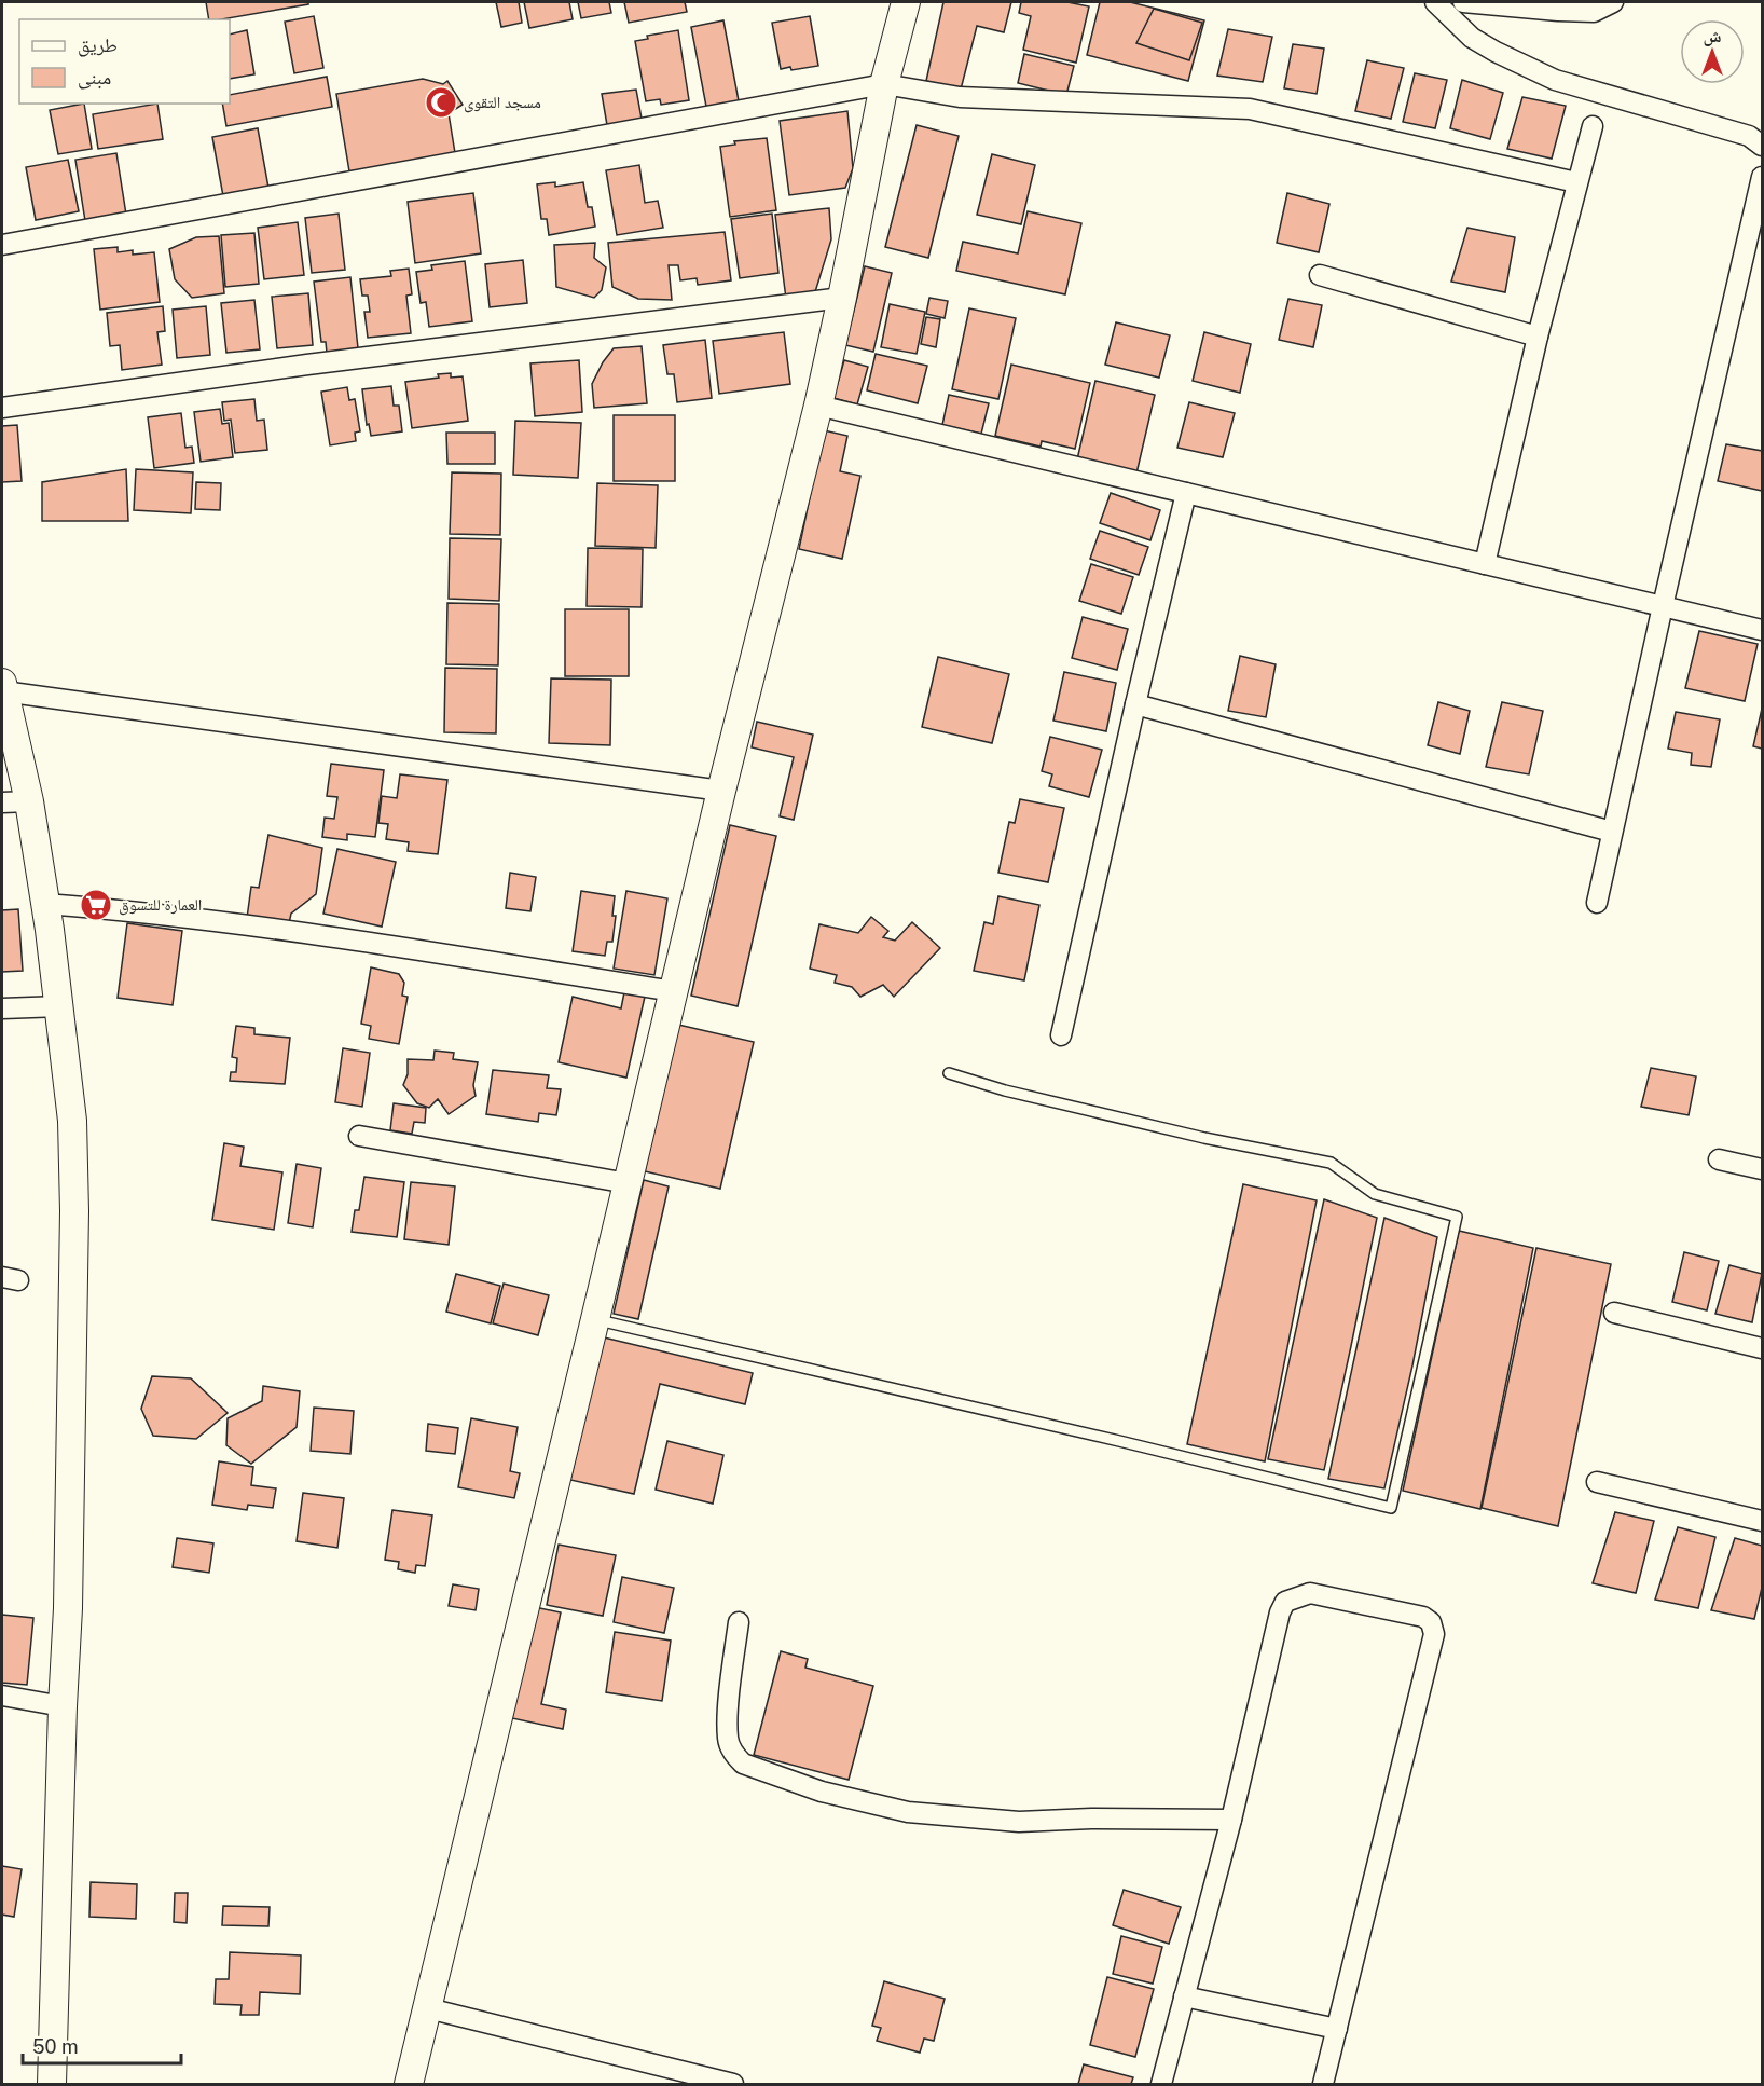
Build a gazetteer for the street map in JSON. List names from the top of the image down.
{
  "places": {
    "mosque": ["مسجد التقوى"],
    "supermarket": ["العمارة للتسوق"]
  },
  "legend": ["طريق", "مبنى"],
  "scale_bar": "50 m",
  "north": "top"
}
